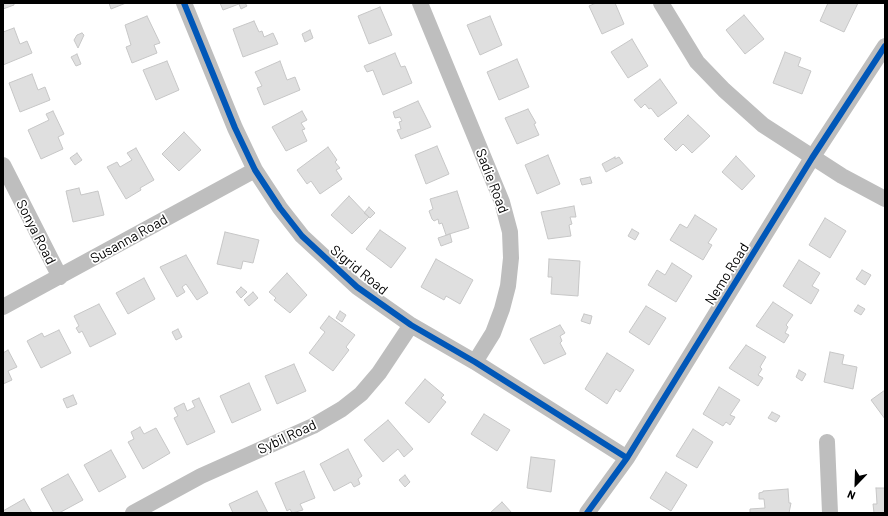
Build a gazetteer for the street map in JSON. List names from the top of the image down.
{
  "streets": {
    "street": [
      "Sadie Road",
      "Sonya Road",
      "Susanna Road",
      "Sigrid Road",
      "Nemo Road",
      "Sybil Road"
    ]
  },
  "crossings": [
    ["Sadie Road", "Sigrid Road"],
    ["Sonya Road", "Susanna Road"],
    ["Susanna Road", "Sigrid Road"],
    ["Sigrid Road", "Nemo Road"],
    ["Sigrid Road", "Sybil Road"]
  ],
  "north": "bottom left"
}
